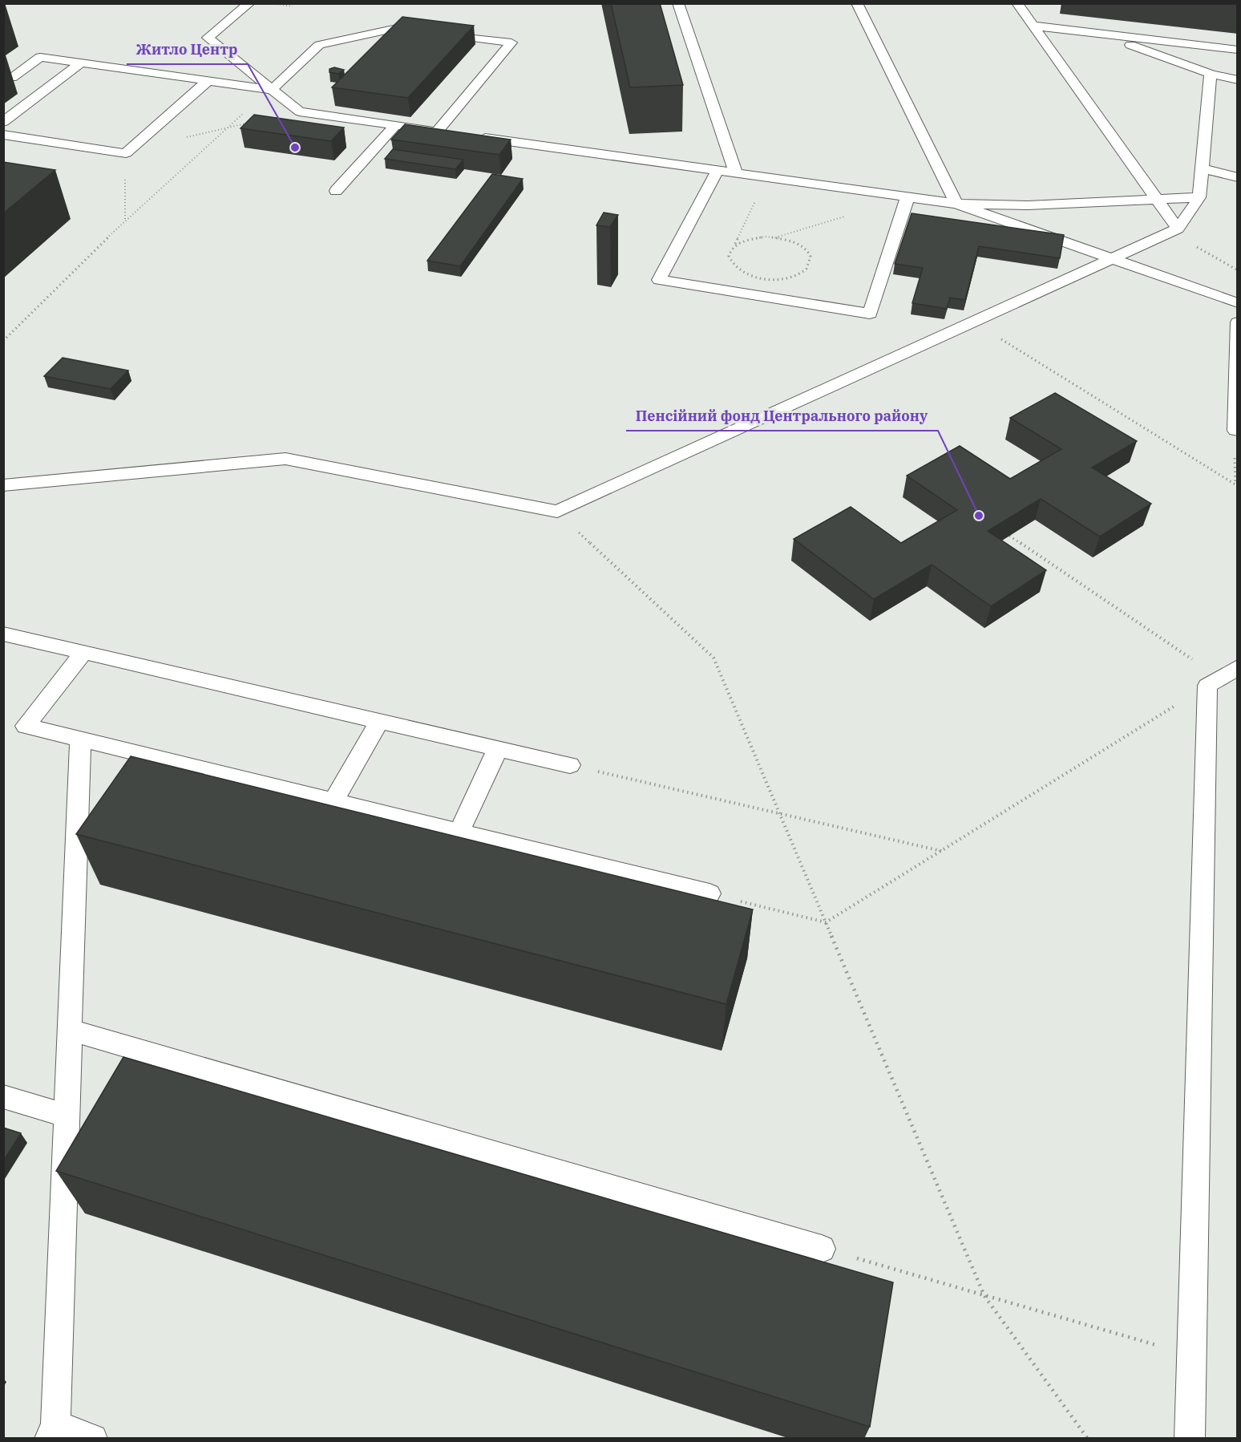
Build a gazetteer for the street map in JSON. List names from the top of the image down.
{
  "places": ["Житло Центр", "Пенсійний фонд Центрального району"]
}
